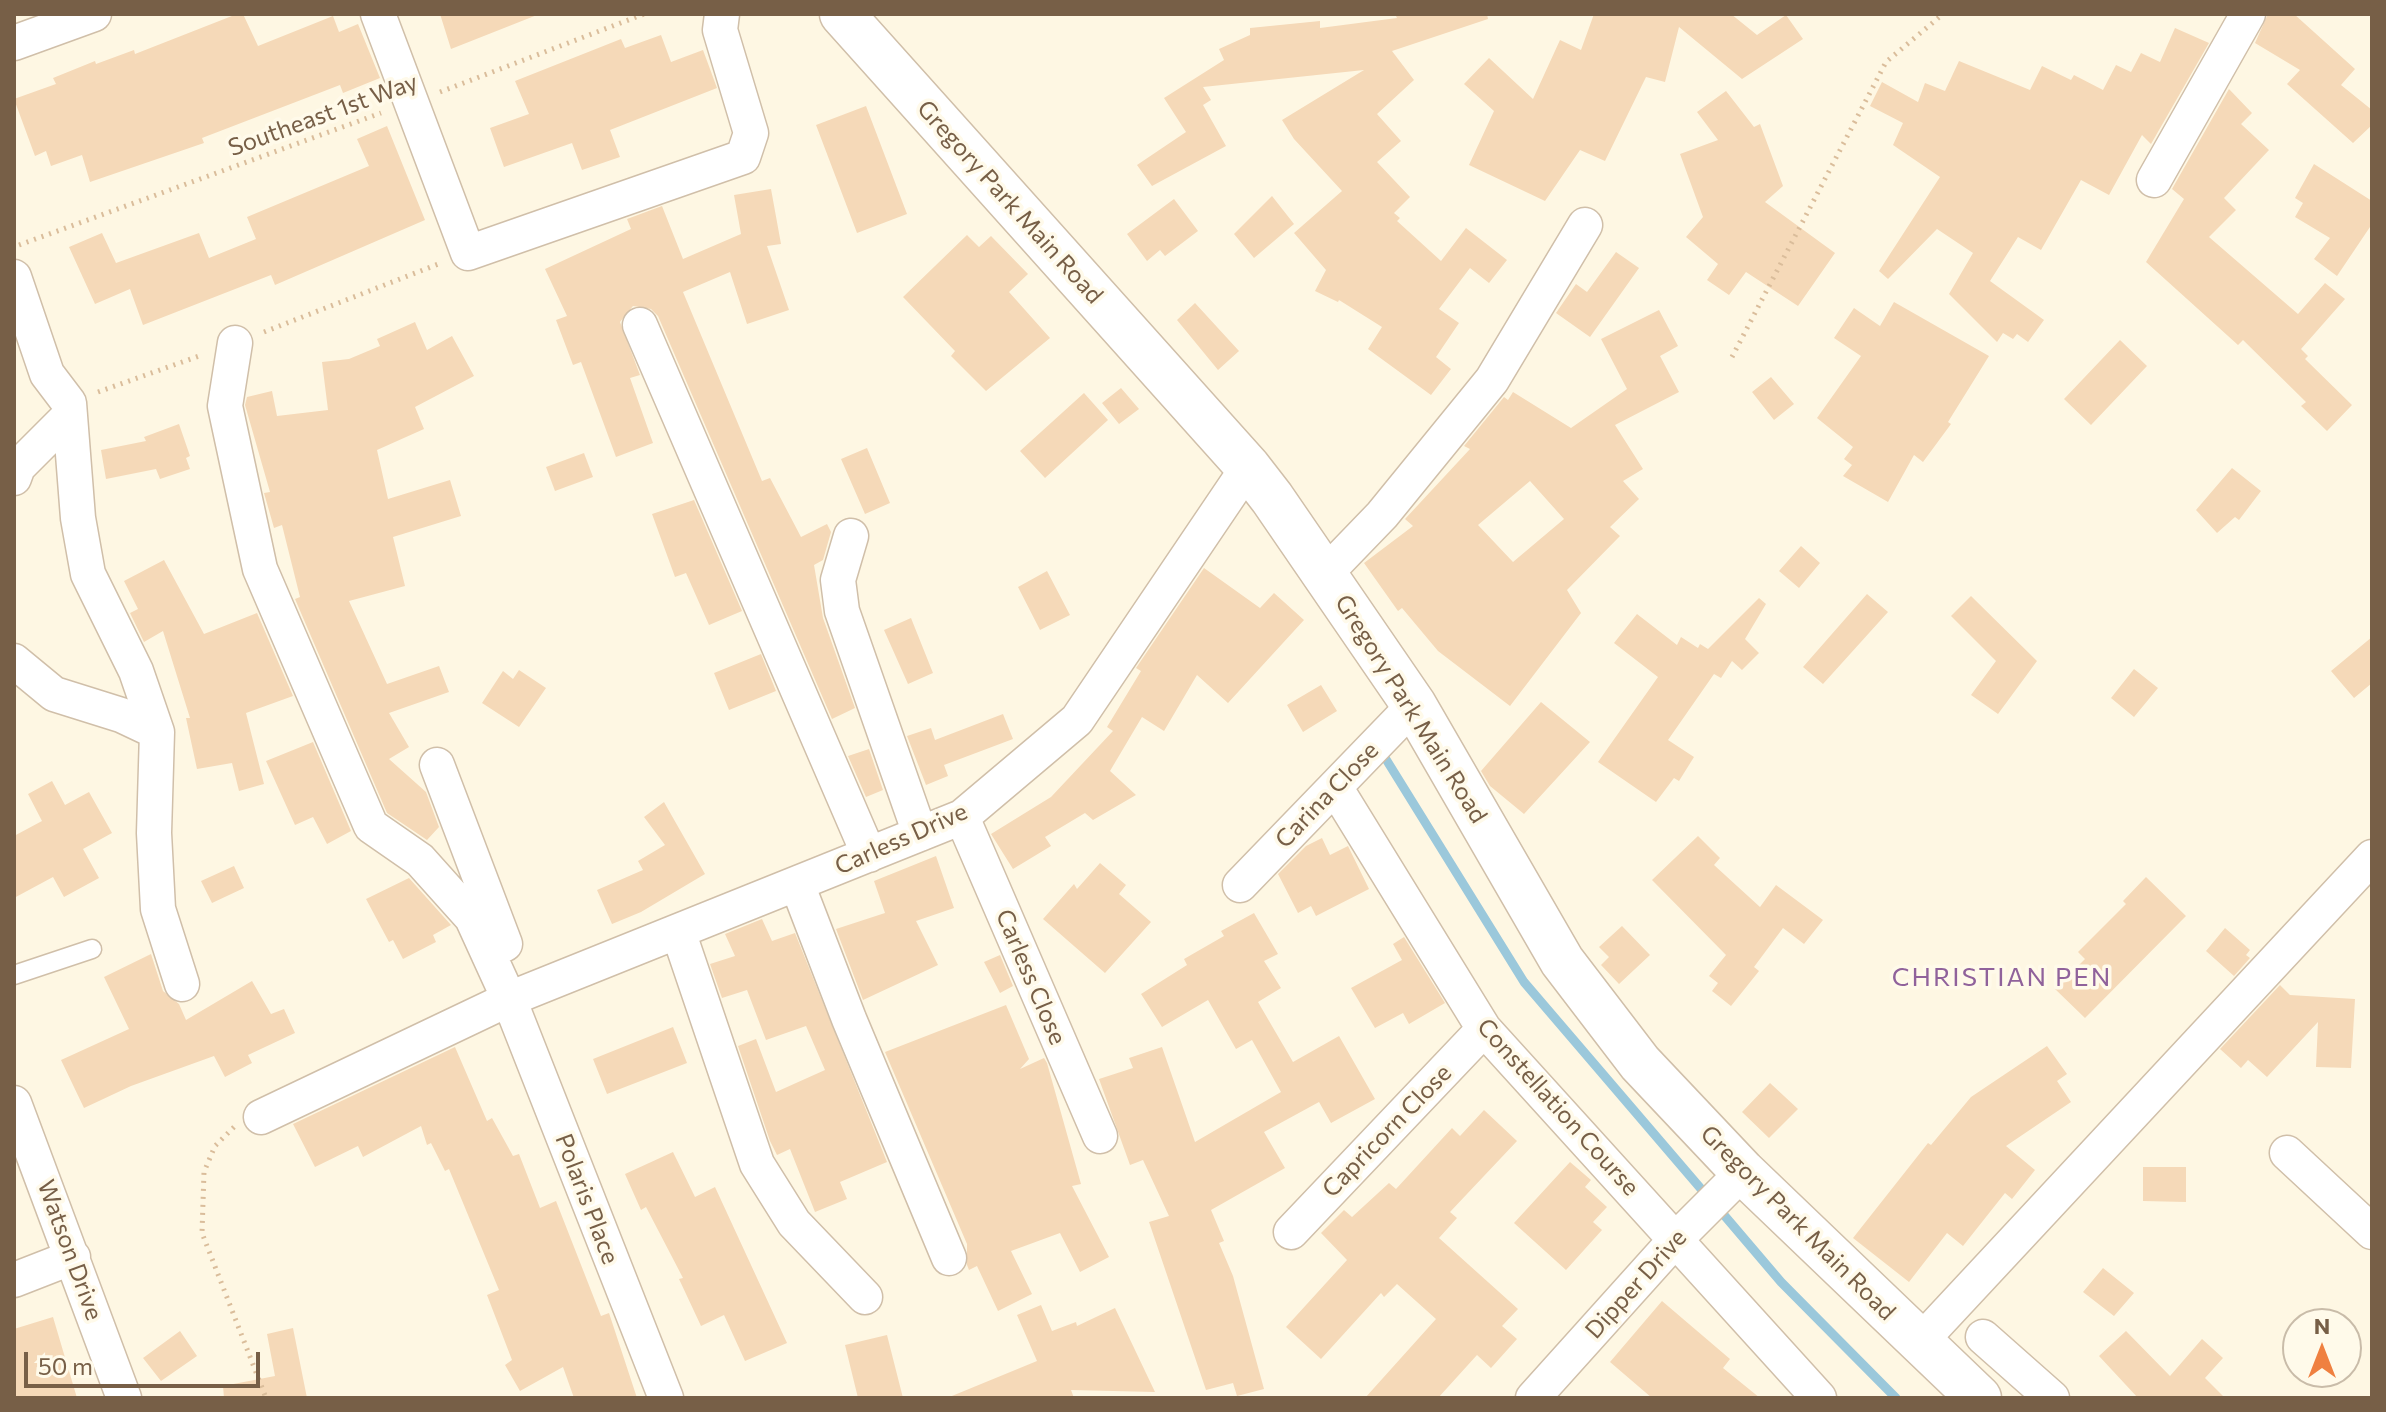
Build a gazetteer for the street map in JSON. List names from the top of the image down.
{
  "streets": {
    "street": [
      "Gregory Park Main Road",
      "Carina Close",
      "Carless Drive",
      "Carless Close",
      "Constellation Course",
      "Capricorn Close",
      "Polaris Place",
      "Watson Drive",
      "Dipper Drive"
    ],
    "path": ["Southeast 1st Way"]
  },
  "crossings": [
    ["Gregory Park Main Road", "Carina Close"],
    ["Gregory Park Main Road", "Carless Drive"],
    ["Gregory Park Main Road", "Dipper Drive"],
    ["Carina Close", "Constellation Course"],
    ["Carless Drive", "Carless Close"],
    ["Carless Drive", "Polaris Place"],
    ["Constellation Course", "Capricorn Close"],
    ["Constellation Course", "Dipper Drive"]
  ],
  "districts": ["CHRISTIAN PEN"],
  "scale_bar": "50 m",
  "north": "top"
}
